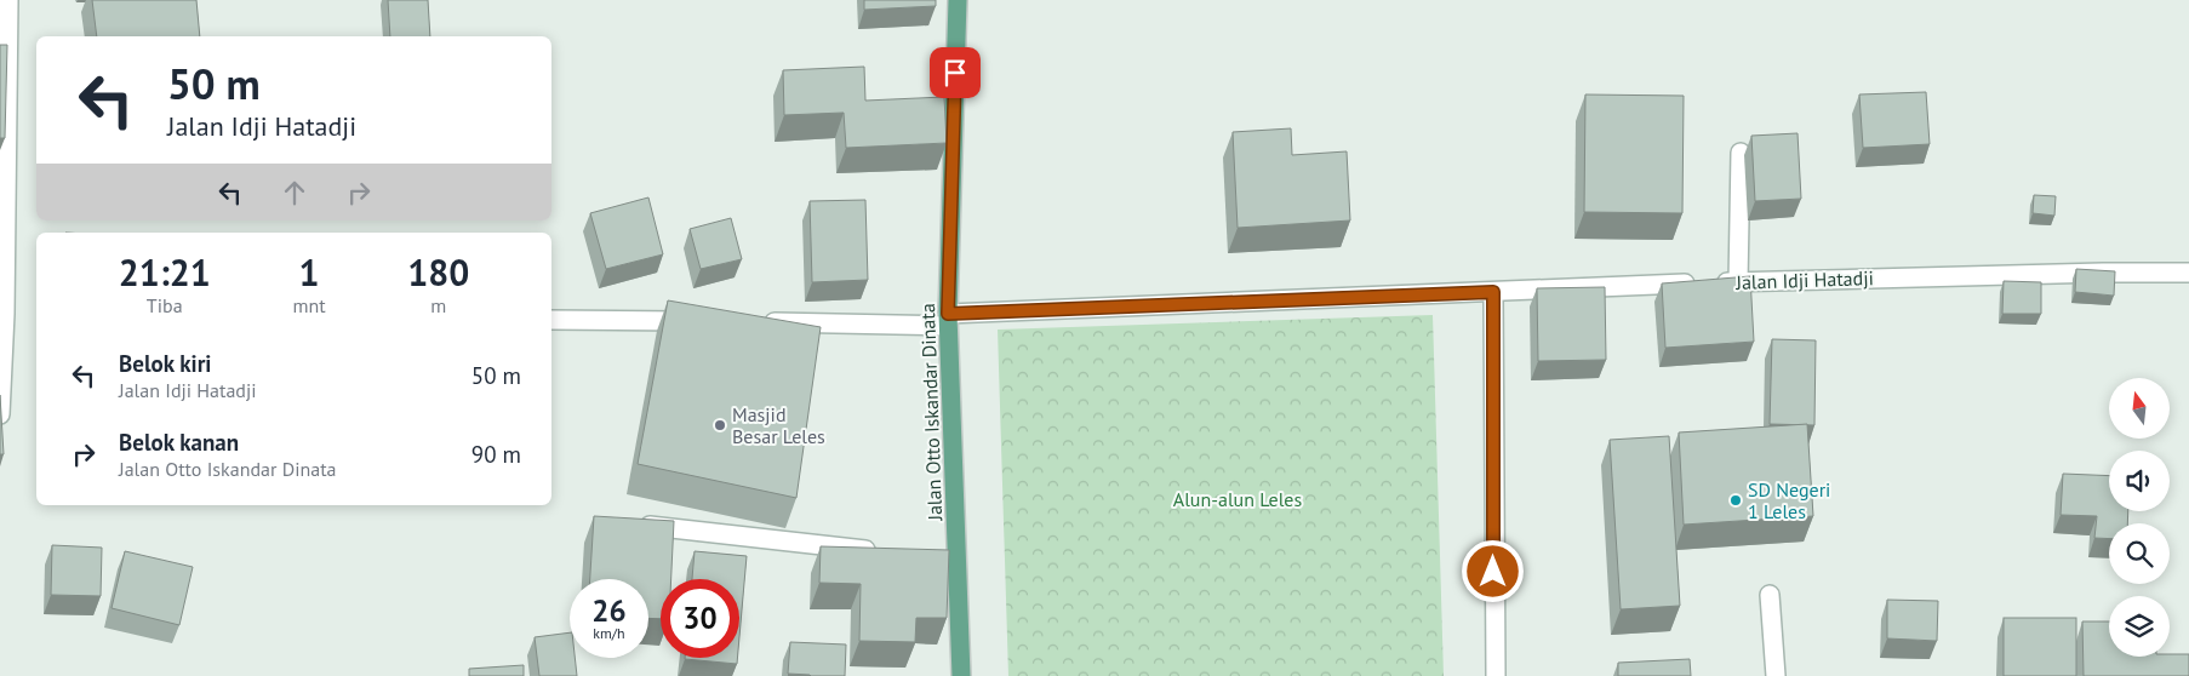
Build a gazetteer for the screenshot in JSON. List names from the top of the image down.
{
  "streets": {
    "main road": ["Jalan Otto Iskandar Dinata"],
    "street": ["Jalan Idji Hatadji"]
  },
  "crossings": [
    ["Jalan Idji Hatadji", "Jalan Otto Iskandar Dinata"]
  ],
  "parks": ["Alun-alun Leles"],
  "places": ["Masjid Besar Leles", "SD Negeri 1 Leles"],
  "north": "top",
  "page": {
    "turn": ["50 m", "Jalan Idji Hatadji"],
    "eta": [
      "21:21",
      "Tiba",
      "1",
      "mnt",
      "180",
      "m"
    ],
    "list": [
      {
        "name": "Belok kiri",
        "note": "Jalan Idji Hatadji",
        "value": "50 m"
      },
      {
        "name": "Belok kanan",
        "note": "Jalan Otto Iskandar Dinata",
        "value": "90 m"
      }
    ],
    "speed": "26 km/h",
    "limit": "30"
  }
}
